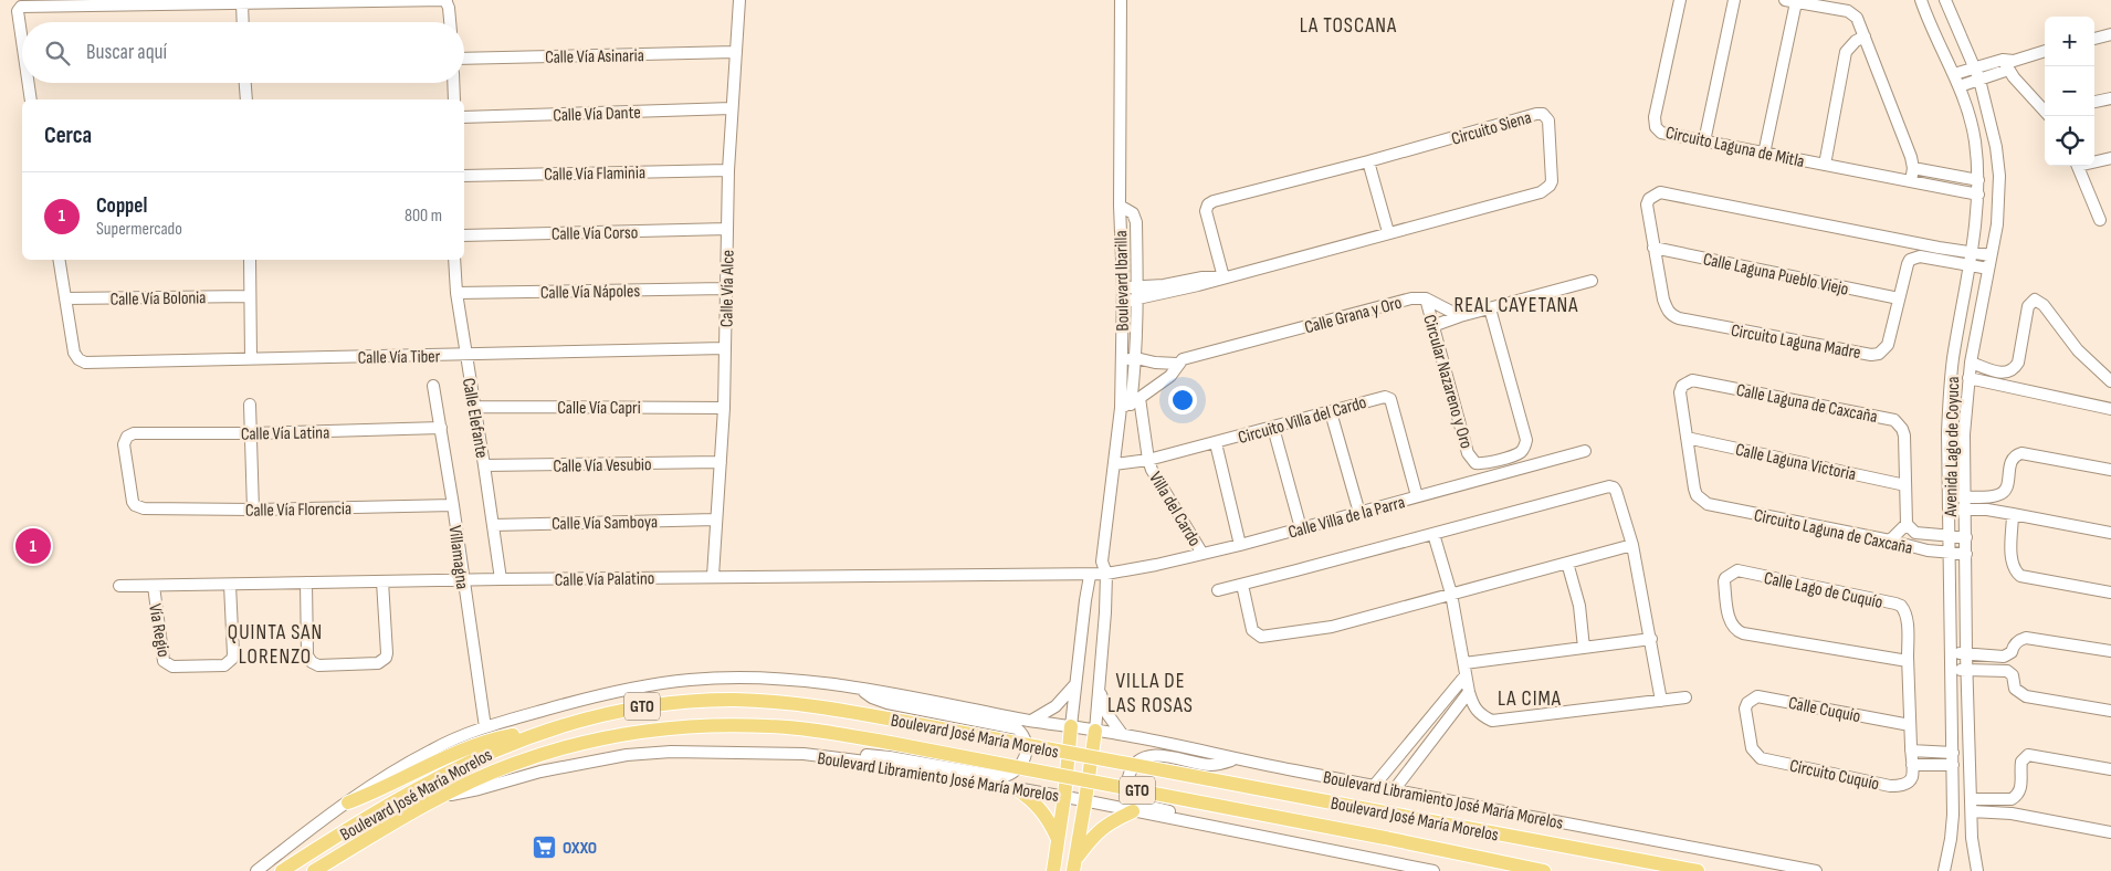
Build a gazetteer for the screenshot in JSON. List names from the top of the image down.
{
  "streets": {
    "main road": ["GTO", "Boulevard José María Morelos"],
    "street": [
      "Calle Vía Asinaria",
      "Calle Vía Dante",
      "Circuito Siena",
      "Circuito Laguna de Mitla",
      "Calle Vía Flaminia",
      "Calle Vía Corso",
      "Calle Laguna Pueblo Viejo",
      "Boulevard Ibarilla",
      "Calle Vía Alce",
      "Calle Vía Nápoles",
      "Calle Vía Bolonia",
      "Calle Grana y Oro",
      "Circuito Laguna Madre",
      "Calle Vía Tiber",
      "Circular Nazareno y Oro",
      "Calle Laguna de Caxcaña",
      "Calle Vía Capri",
      "Calle Elefante",
      "Circuito Villa del Cardo",
      "Calle Vía Latina",
      "Avenida Lago de Coyuca",
      "Calle Laguna Victoria",
      "Calle Vía Vesubio",
      "Calle Vía Florencia",
      "Villa del Cardo",
      "Calle Villa de la Parra",
      "Calle Vía Samboya",
      "Circuito Laguna de Caxcaña",
      "Villamagna",
      "Calle Vía Palatino",
      "Calle Lago de Cuquío",
      "Vía Regio",
      "Calle Cuquío",
      "Circuito Cuquío",
      "Boulevard Libramiento José María Morelos"
    ]
  },
  "crossings": [
    ["Calle Vía Asinaria", "Calle Vía Alce"],
    ["Calle Vía Dante", "Calle Vía Alce"],
    ["Circuito Siena", "Boulevard Ibarilla"],
    ["Circuito Laguna de Mitla", "Avenida Lago de Coyuca"],
    ["Calle Vía Flaminia", "Calle Vía Alce"],
    ["Calle Vía Corso", "Calle Vía Alce"],
    ["Calle Laguna Pueblo Viejo", "Circuito Laguna Madre"],
    ["Boulevard Ibarilla", "Calle Grana y Oro"],
    ["Boulevard Ibarilla", "Circuito Villa del Cardo"],
    ["Boulevard Ibarilla", "Villa del Cardo"],
    ["Boulevard Ibarilla", "Calle Villa de la Parra"],
    ["Calle Vía Alce", "Calle Vía Nápoles"],
    ["Calle Vía Alce", "Calle Vía Tiber"],
    ["Calle Vía Alce", "Calle Vía Capri"],
    ["Calle Vía Alce", "Calle Vía Vesubio"],
    ["Calle Vía Alce", "Calle Vía Samboya"],
    ["Calle Vía Alce", "Calle Vía Palatino"],
    ["Calle Vía Nápoles", "Calle Elefante"],
    ["Calle Vía Bolonia", "Calle Vía Tiber"],
    ["Calle Grana y Oro", "Circular Nazareno y Oro"],
    ["Calle Grana y Oro", "Villa del Cardo"],
    ["Circuito Laguna Madre", "Avenida Lago de Coyuca"],
    ["Calle Vía Tiber", "Calle Elefante"],
    ["Calle Laguna de Caxcaña", "Calle Laguna Victoria"],
    ["Calle Laguna de Caxcaña", "Circuito Laguna de Caxcaña"],
    ["Calle Vía Capri", "Calle Elefante"],
    ["Calle Elefante", "Calle Vía Vesubio"],
    ["Calle Elefante", "Calle Vía Samboya"],
    ["Calle Elefante", "Calle Vía Palatino"],
    ["Circuito Villa del Cardo", "Villa del Cardo"],
    ["Circuito Villa del Cardo", "Calle Villa de la Parra"],
    ["Calle Vía Latina", "Calle Vía Florencia"],
    ["Calle Vía Latina", "Villamagna"],
    ["Avenida Lago de Coyuca", "Circuito Laguna de Caxcaña"],
    ["Avenida Lago de Coyuca", "Circuito Cuquío"],
    ["Calle Laguna Victoria", "Circuito Laguna de Caxcaña"],
    ["Calle Vía Florencia", "Villamagna"],
    ["Villa del Cardo", "Calle Villa de la Parra"],
    ["Calle Villa de la Parra", "Calle Vía Palatino"],
    ["Villamagna", "Calle Vía Palatino"],
    ["Villamagna", "Boulevard José María Morelos"],
    ["Calle Vía Palatino", "Vía Regio"],
    ["Calle Lago de Cuquío", "Calle Cuquío"],
    ["Calle Lago de Cuquío", "Circuito Cuquío"],
    ["Calle Cuquío", "Circuito Cuquío"],
    ["Boulevard José María Morelos", "Boulevard Libramiento José María Morelos"]
  ],
  "districts": [
    "LA TOSCANA",
    "REAL CAYETANA",
    "QUINTA SAN LORENZO",
    "VILLA DE LAS ROSAS",
    "LA CIMA"
  ],
  "places": {
    "supermarket": ["OXXO"]
  },
  "page": {
    "map_buttons": ["+", "−"],
    "search": "Buscar aquí",
    "heading": "Cerca",
    "list": [
      {
        "mark": "1",
        "name": "Coppel",
        "note": "Supermercado",
        "value": "800 m"
      }
    ],
    "pins": "1"
  }
}
